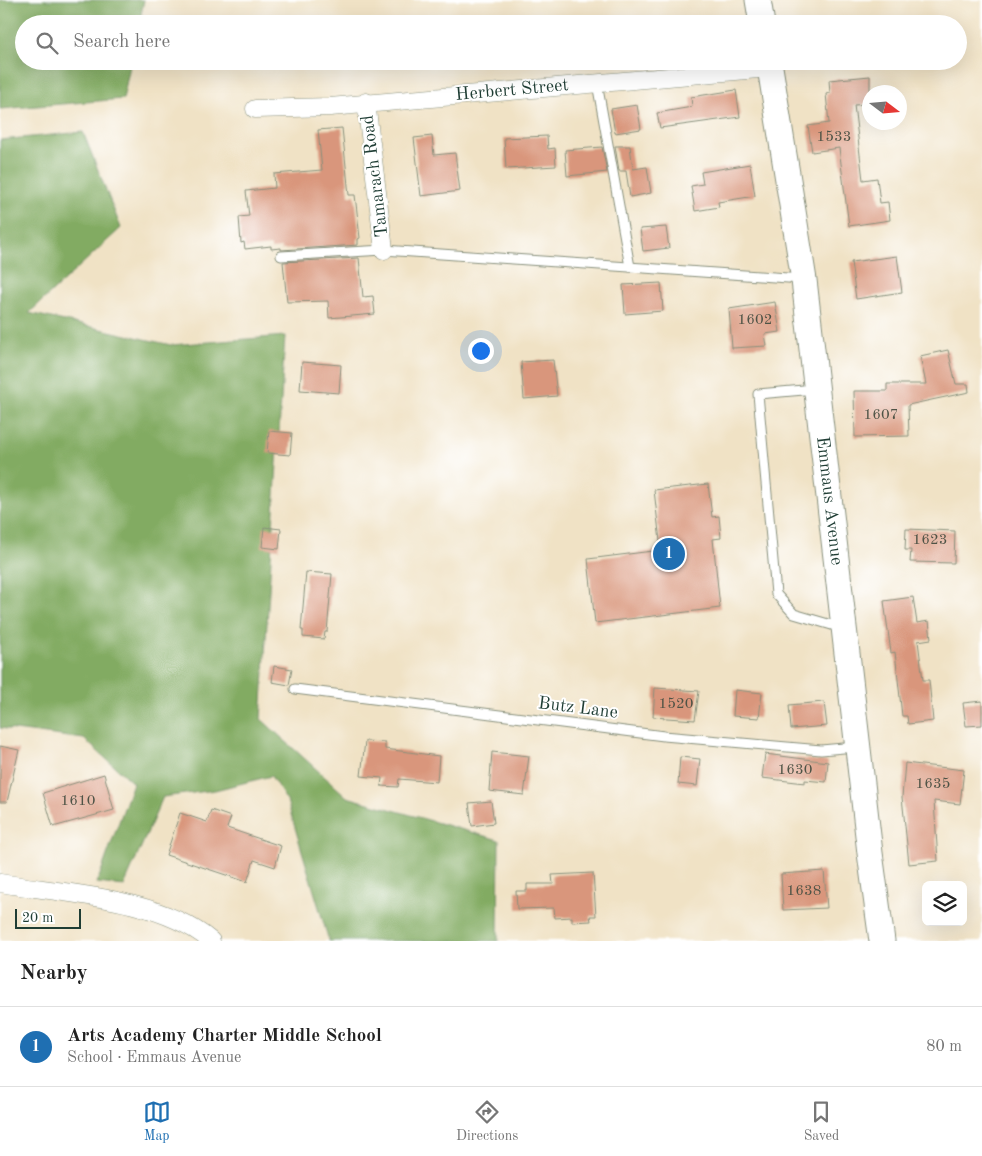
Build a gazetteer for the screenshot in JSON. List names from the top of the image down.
{
  "streets": {
    "main road": ["Emmaus Avenue"],
    "street": ["Herbert Street", "Tamarach Road"],
    "lane": ["Butz Lane"]
  },
  "crossings": [
    ["Herbert Street", "Tamarach Road"],
    ["Emmaus Avenue", "Butz Lane"]
  ],
  "house_numbers": [
    "1533",
    "1602",
    "1607",
    "1623",
    "1520",
    "1630",
    "1635",
    "1610",
    "1638"
  ],
  "scale_bar": "20 m",
  "north": "right",
  "page": {
    "search": "Search here",
    "pins": "1",
    "scale": "20 m",
    "heading": "Nearby",
    "list": [
      {
        "mark": "1",
        "name": "Arts Academy Charter Middle School",
        "note": "School · Emmaus Avenue",
        "value": "80 m"
      }
    ],
    "nav": ["Map", "Directions", "Saved"]
  }
}
